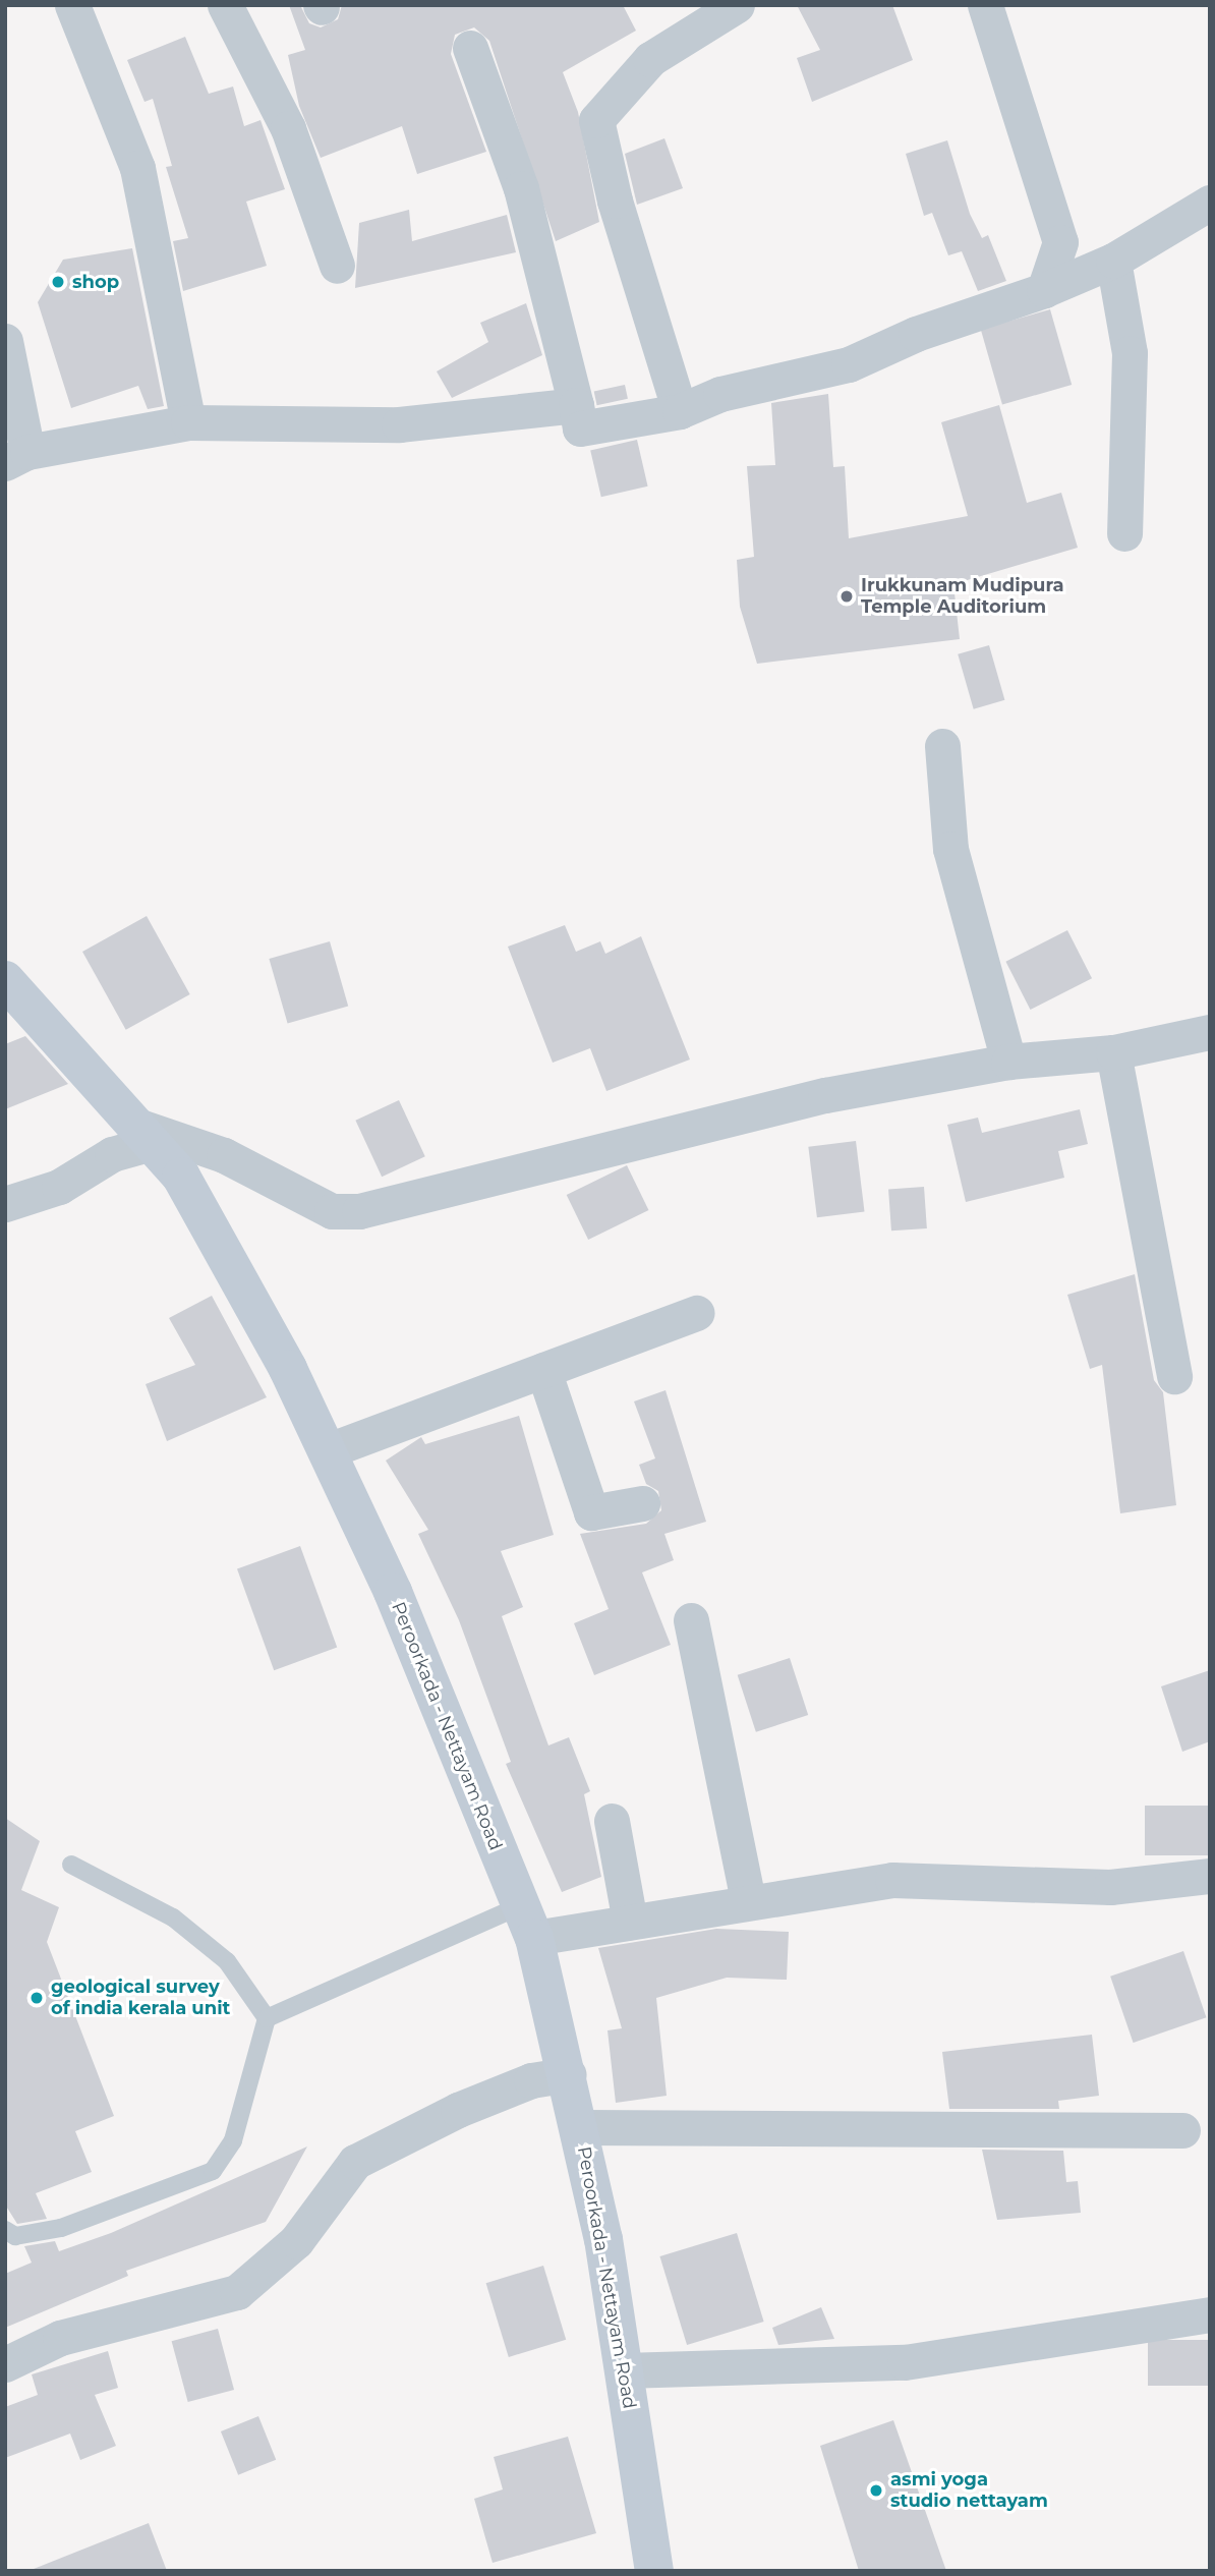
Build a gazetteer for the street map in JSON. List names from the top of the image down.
{
  "streets": {
    "street": ["Peroorkada - Nettayam Road"]
  },
  "places": [
    "shop",
    "Irukkunam Mudipura Temple Auditorium",
    "geological survey of india kerala unit",
    "asmi yoga studio nettayam"
  ]
}
